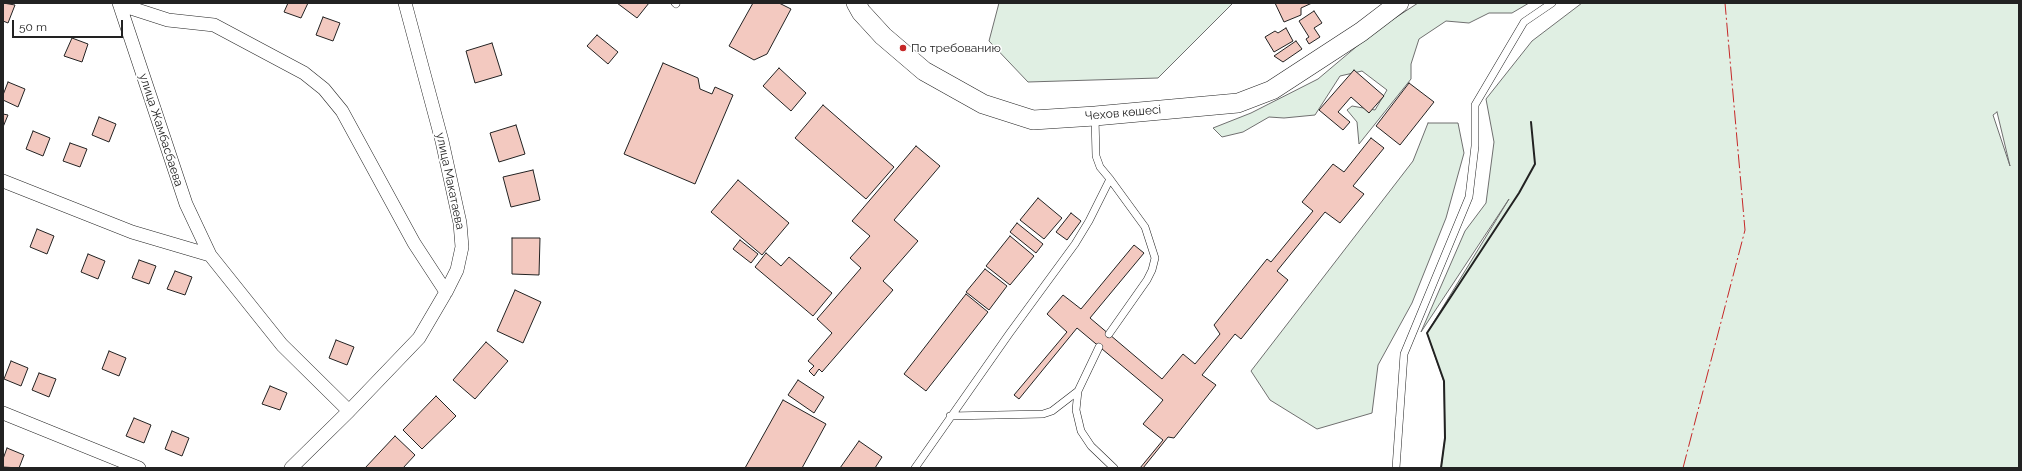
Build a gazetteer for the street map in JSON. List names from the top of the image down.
{
  "streets": {
    "main road": ["Чехов көшесі"],
    "street": ["улица Жамбасбаева", "улица Макатаева"]
  },
  "crossings": [
    ["улица Жамбасбаева", "улица Макатаева"]
  ],
  "places": ["По требованию"],
  "scale_bar": "50 m"
}
